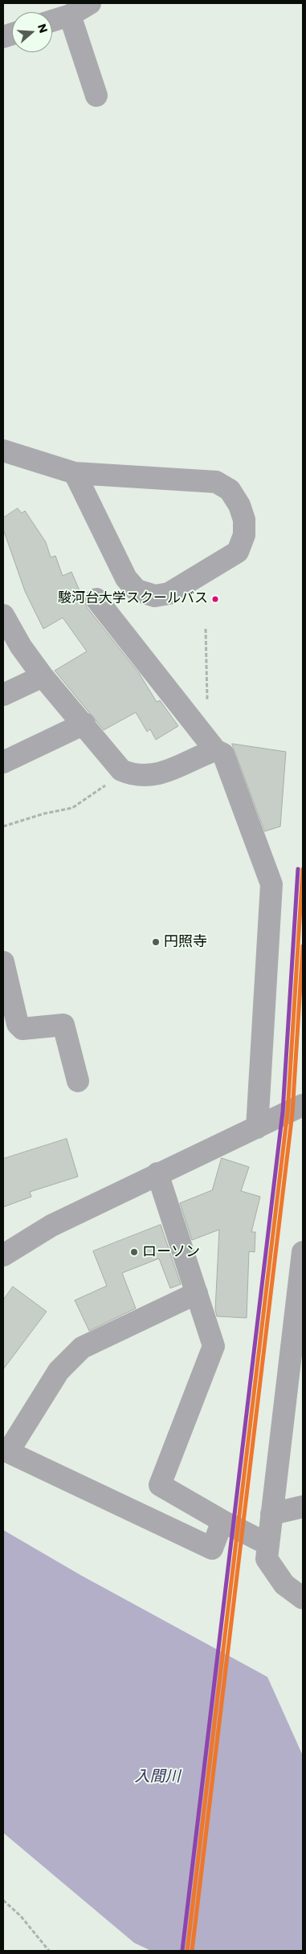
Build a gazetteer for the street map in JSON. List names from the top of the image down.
{
  "water": ["入間川"],
  "places": ["駿河台大学スクールバス", "円照寺", "ローソン"],
  "north": "right"
}
